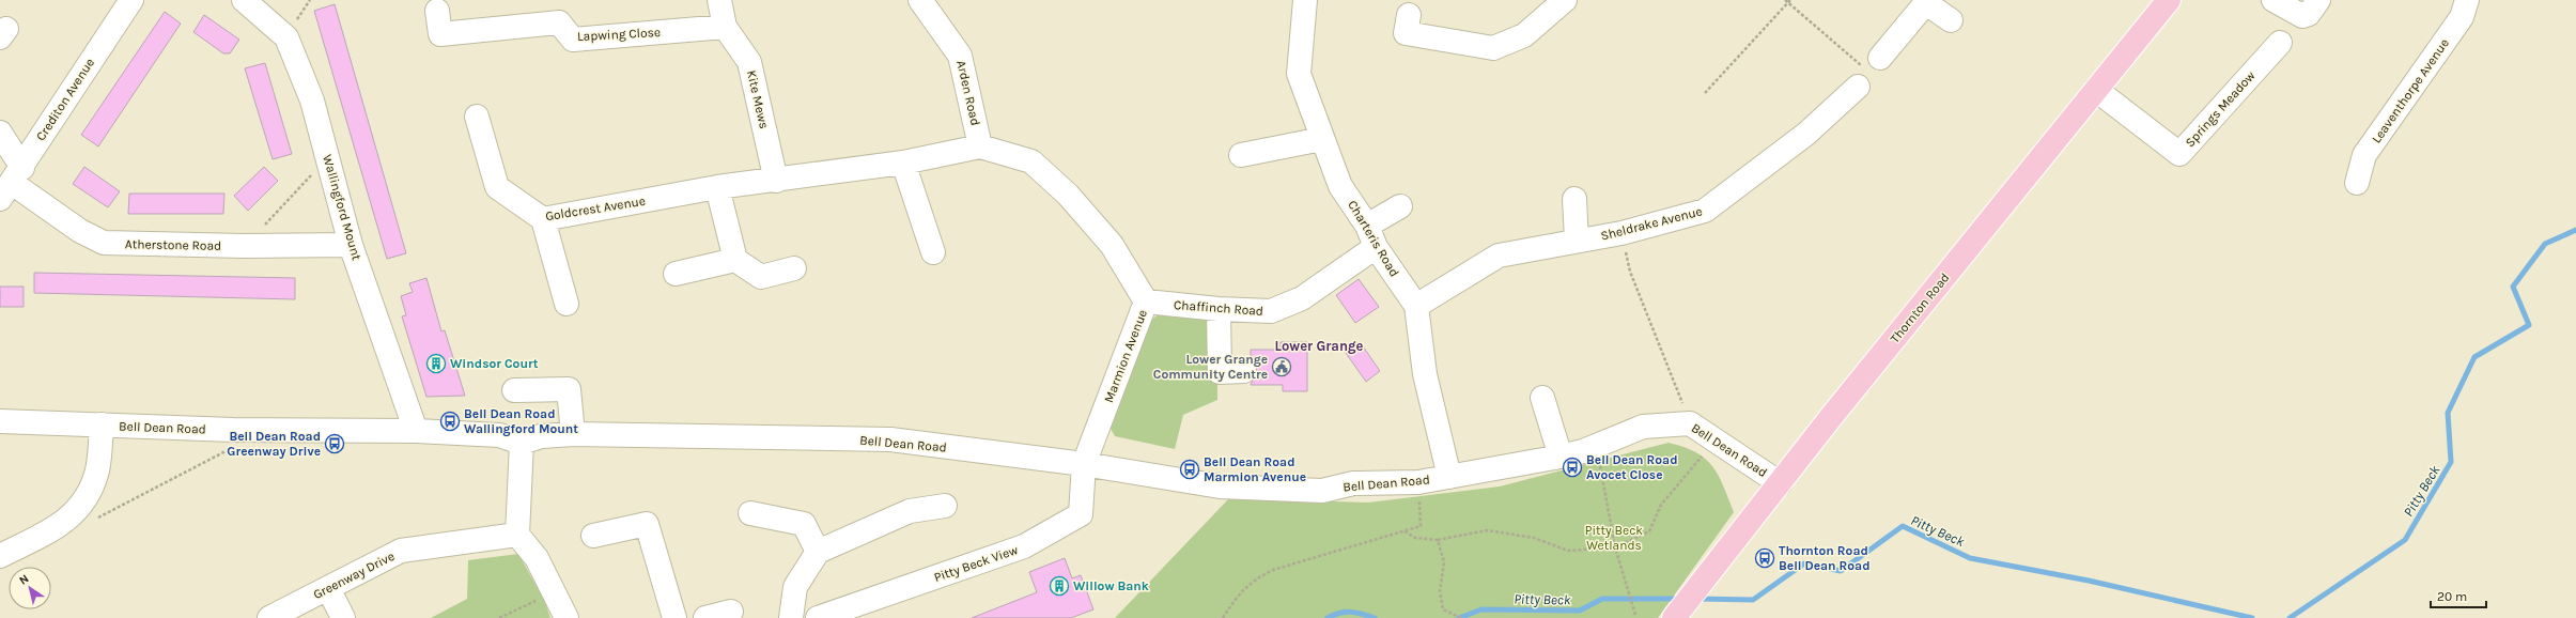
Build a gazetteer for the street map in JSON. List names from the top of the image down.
{
  "streets": {
    "main road": ["Thornton Road"],
    "street": [
      "Lapwing Close",
      "Leaventhorpe Avenue",
      "Arden Road",
      "Crediton Avenue",
      "Kite Mews",
      "Springs Meadow",
      "Wallingford Mount",
      "Goldcrest Avenue",
      "Sheldrake Avenue",
      "Charteris Road",
      "Atherstone Road",
      "Chaffinch Road",
      "Marmion Avenue",
      "Bell Dean Road",
      "Pitty Beck View",
      "Greenway Drive"
    ]
  },
  "crossings": [
    ["Lapwing Close", "Kite Mews"],
    ["Arden Road", "Marmion Avenue"],
    ["Crediton Avenue", "Atherstone Road"],
    ["Kite Mews", "Goldcrest Avenue"],
    ["Kite Mews", "Marmion Avenue"],
    ["Springs Meadow", "Thornton Road"],
    ["Wallingford Mount", "Atherstone Road"],
    ["Wallingford Mount", "Bell Dean Road"],
    ["Goldcrest Avenue", "Marmion Avenue"],
    ["Sheldrake Avenue", "Charteris Road"],
    ["Charteris Road", "Chaffinch Road"],
    ["Charteris Road", "Bell Dean Road"],
    ["Chaffinch Road", "Marmion Avenue"],
    ["Thornton Road", "Bell Dean Road"],
    ["Marmion Avenue", "Bell Dean Road"],
    ["Marmion Avenue", "Pitty Beck View"],
    ["Bell Dean Road", "Pitty Beck View"]
  ],
  "districts": ["Lower Grange"],
  "water": ["Pitty Beck"],
  "parks": ["Pitty Beck Wetlands"],
  "places": {
    "building": ["Windsor Court", "Willow Bank"],
    "public building": ["Lower Grange Community Centre"],
    "bus stop": [
      "Bell Dean Road Wallingford Mount",
      "Bell Dean Road Greenway Drive",
      "Bell Dean Road Avocet Close",
      "Bell Dean Road Marmion Avenue",
      "Thornton Road Bell Dean Road"
    ]
  },
  "scale_bar": "20 m",
  "north": "top left"
}
